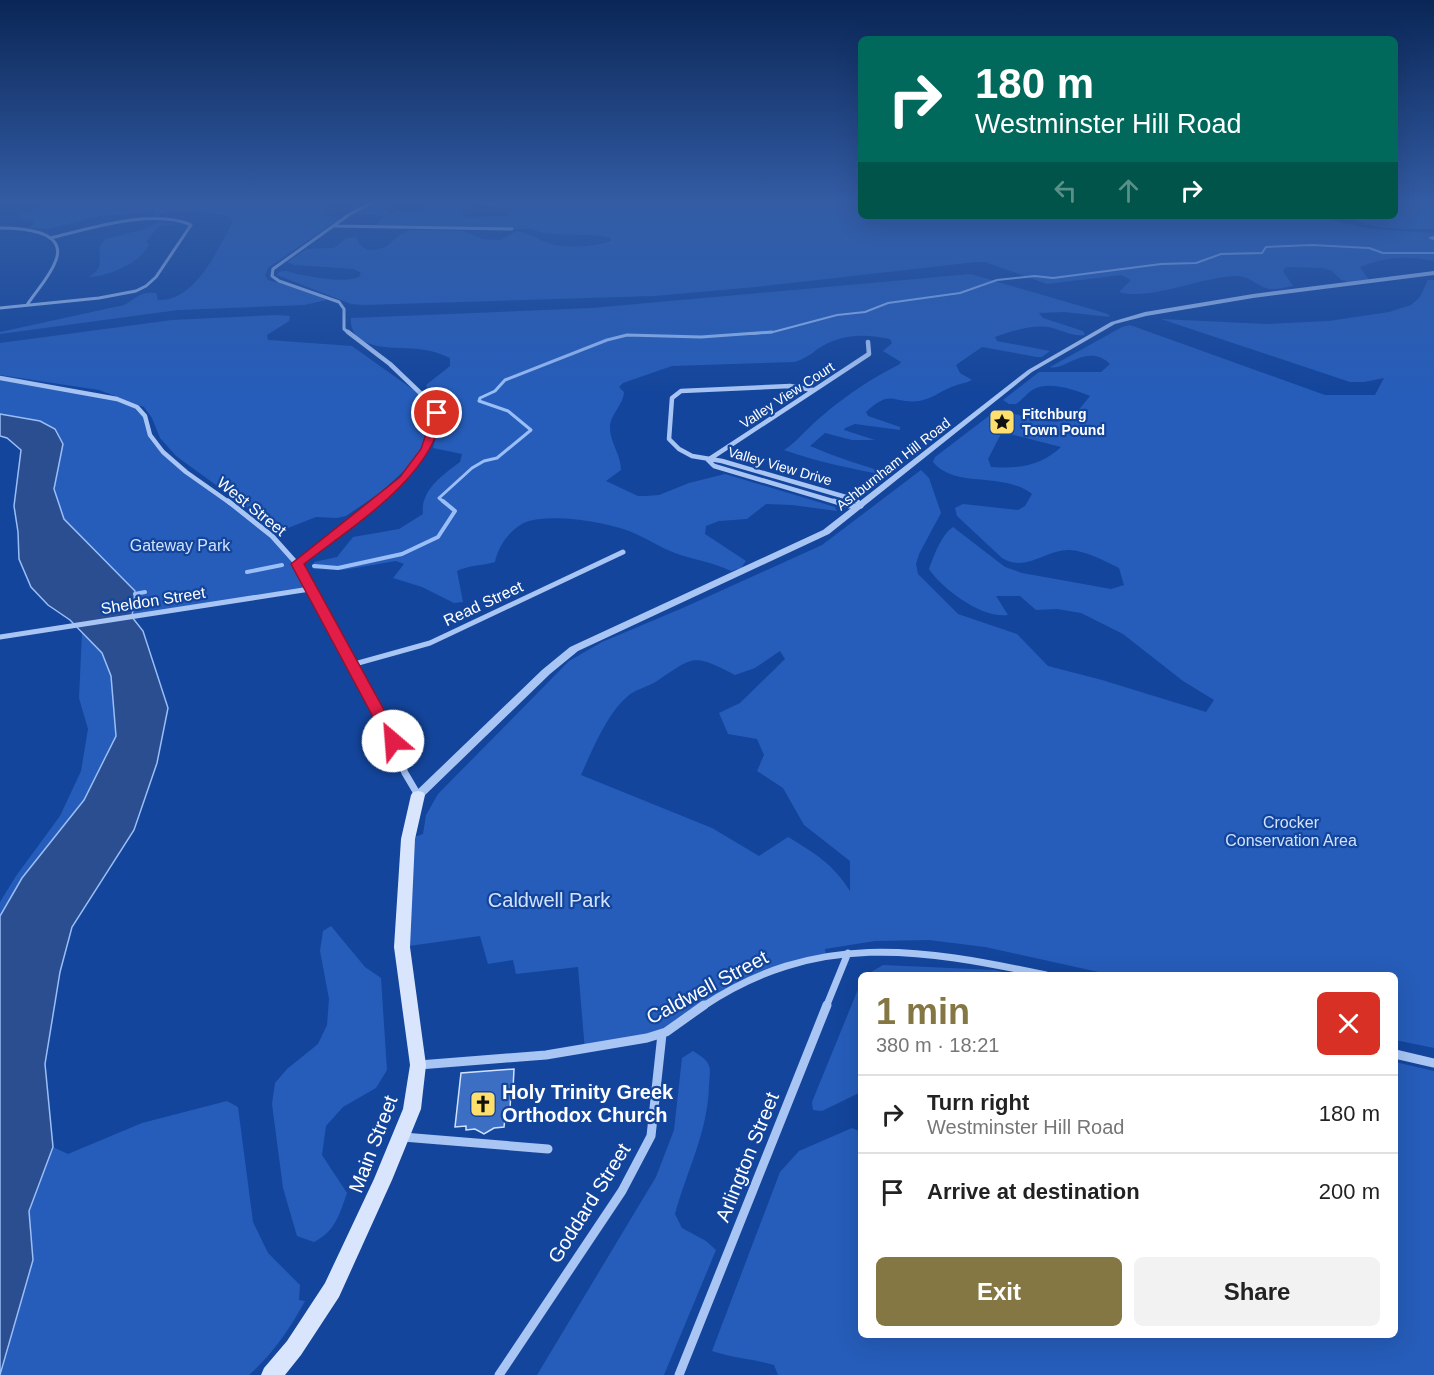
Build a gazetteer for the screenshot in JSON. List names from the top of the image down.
{
  "streets": {
    "main road": ["Main Street"],
    "street": [
      "Valley View Court",
      "Ashburnham Hill Road",
      "Valley View Drive",
      "West Street",
      "Sheldon Street",
      "Read Street",
      "Caldwell Street",
      "Arlington Street",
      "Goddard Street"
    ]
  },
  "crossings": [
    ["Valley View Court", "Valley View Drive"],
    ["Ashburnham Hill Road", "Valley View Drive"],
    ["Ashburnham Hill Road", "West Street"],
    ["Ashburnham Hill Road", "Main Street"],
    ["West Street", "Sheldon Street"],
    ["West Street", "Read Street"],
    ["West Street", "Main Street"],
    ["Caldwell Street", "Main Street"],
    ["Caldwell Street", "Arlington Street"],
    ["Caldwell Street", "Goddard Street"]
  ],
  "parks": ["Gateway Park", "Crocker Conservation Area", "Caldwell Park"],
  "places": {
    "place": ["Fitchburg Town Pound"],
    "church": ["Holy Trinity Greek Orthodox Church"]
  },
  "page": {
    "turn": ["180 m", "Westminster Hill Road"],
    "heading": ["1 min", "380 m · 18:21"],
    "list": [
      {
        "name": "Turn right",
        "note": "Westminster Hill Road",
        "value": "180 m"
      },
      {
        "name": "Arrive at destination",
        "value": "200 m"
      }
    ],
    "buttons": ["Exit", "Share"]
  }
}
